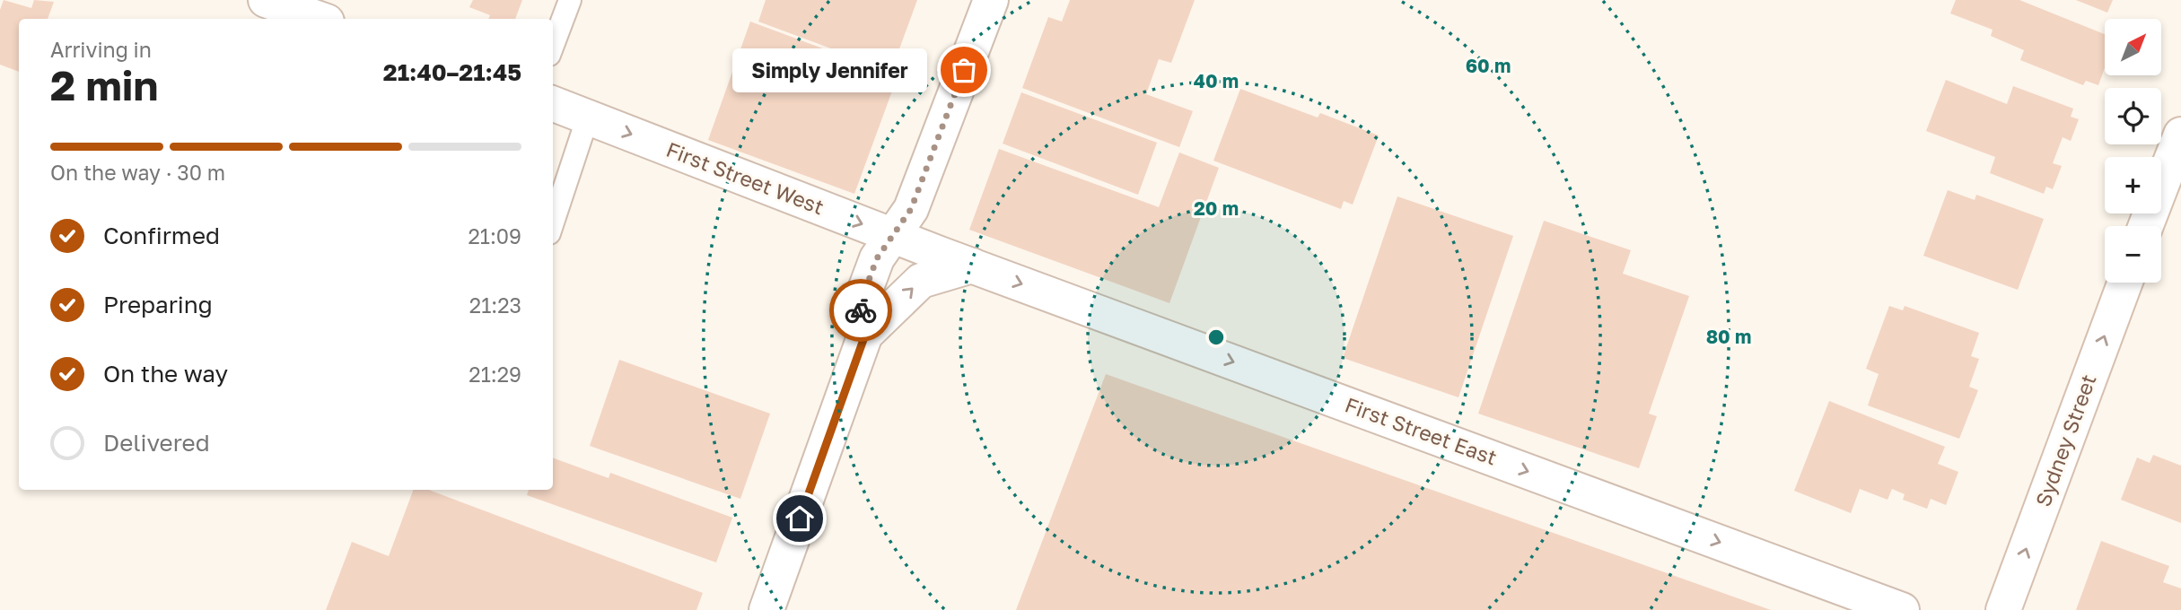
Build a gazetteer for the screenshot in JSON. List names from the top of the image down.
{
  "streets": {
    "street": ["First Street West", "First Street East", "Sydney Street"]
  },
  "crossings": [
    ["First Street West", "First Street East"]
  ],
  "one_way": ["First Street West", "First Street East", "Sydney Street"],
  "places": ["Simply Jennifer"],
  "north": "top right",
  "page": {
    "map_buttons": ["+", "−"],
    "heading": ["2 min", "Arriving in", "21:40–21:45"],
    "bubble": "Simply Jennifer",
    "bar": "On the way · 30 m",
    "list": [
      ["Confirmed", "21:09"],
      ["Preparing", "21:23"],
      ["On the way", "21:29"],
      "Delivered"
    ]
  },
  "rings": [
    "60 m",
    "40 m",
    "20 m",
    "80 m"
  ]
}
